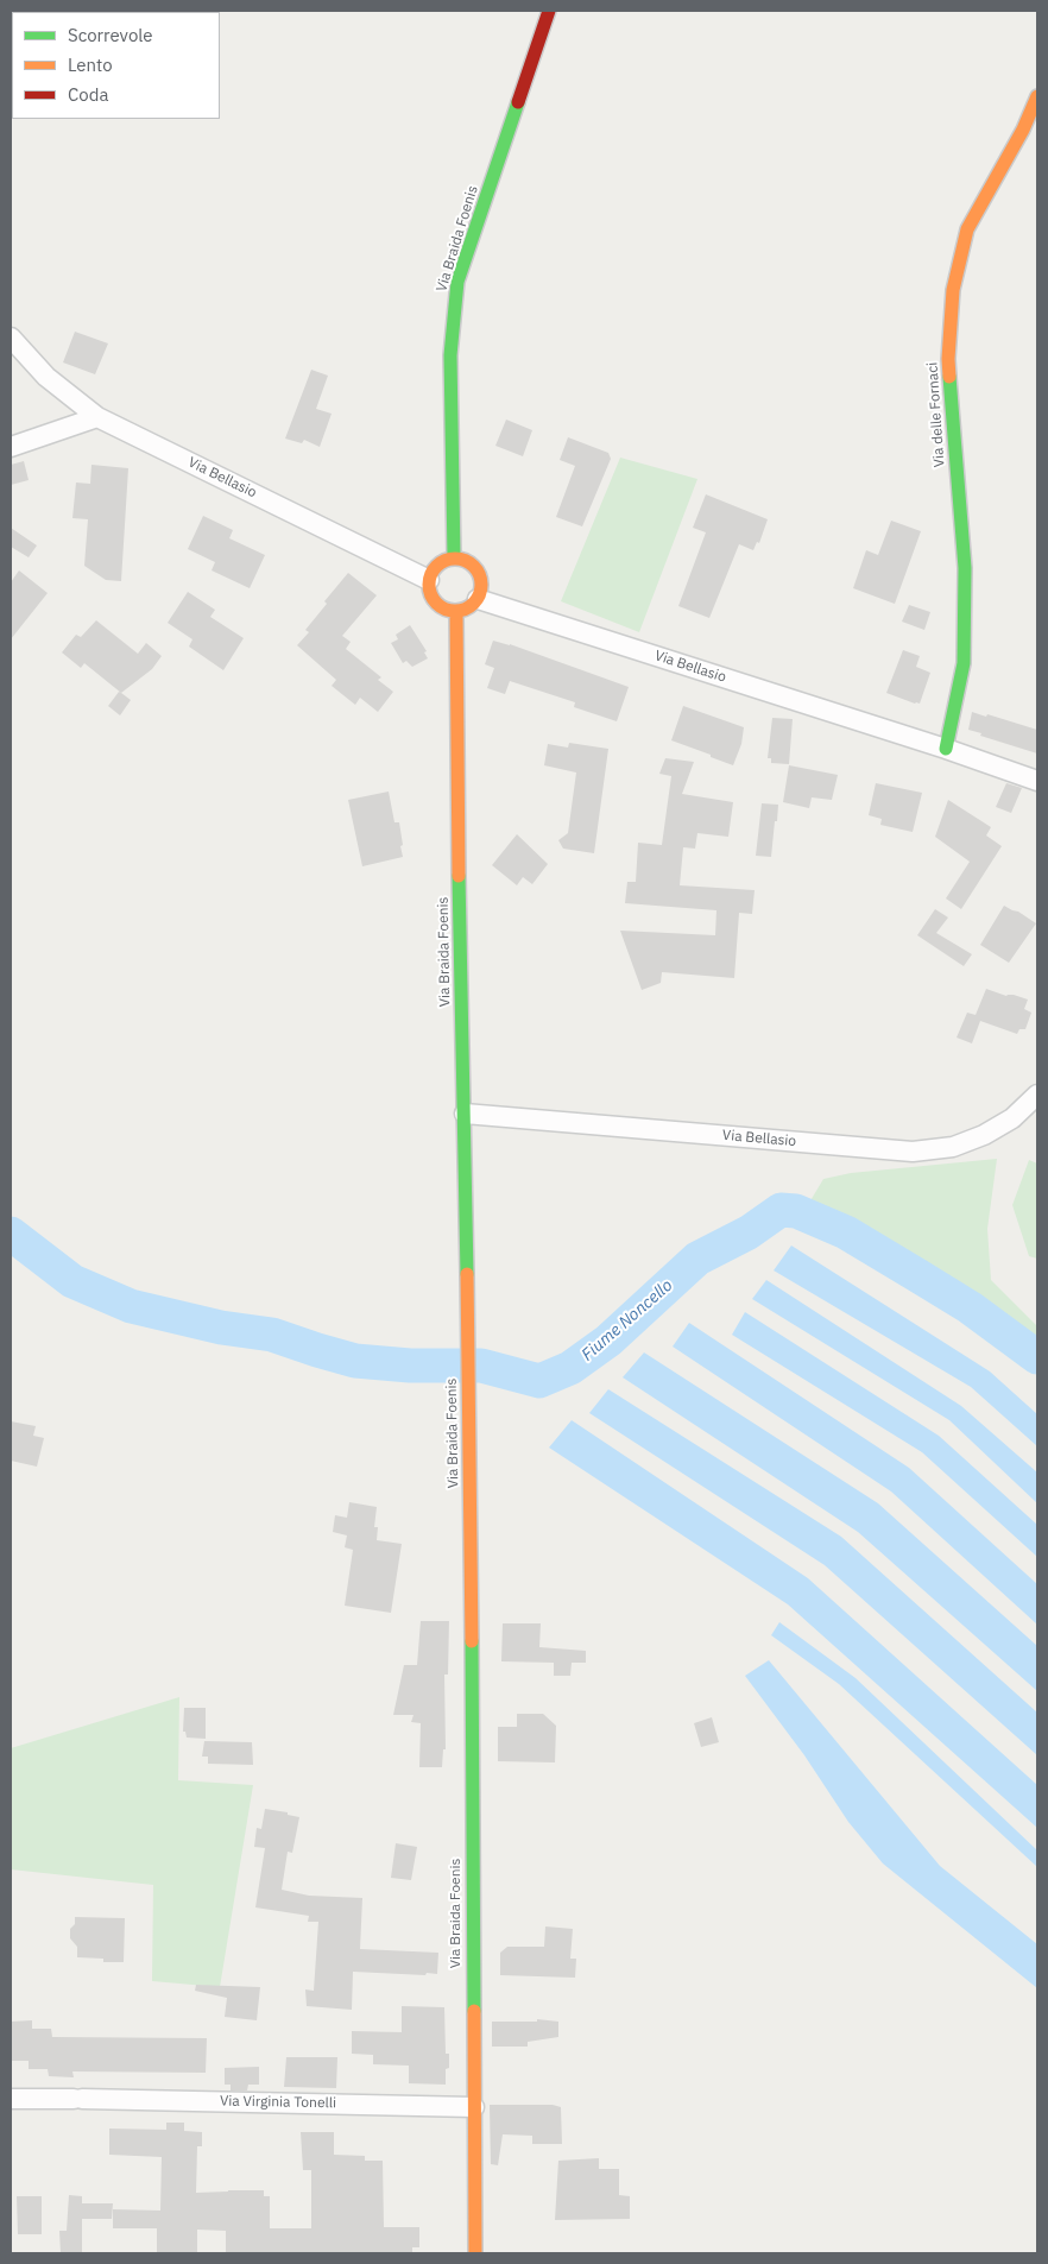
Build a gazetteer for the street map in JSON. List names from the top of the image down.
{
  "streets": {
    "street": [
      "Via Braida Foenis",
      "Via delle Fornaci",
      "Via Bellasio",
      "Via Virginia Tonelli"
    ]
  },
  "crossings": [
    ["Via Braida Foenis", "Via Bellasio"],
    ["Via Braida Foenis", "Via Virginia Tonelli"],
    ["Via delle Fornaci", "Via Bellasio"]
  ],
  "water": ["Fiume Noncello"],
  "legend": ["Scorrevole", "Lento", "Coda"]
}
